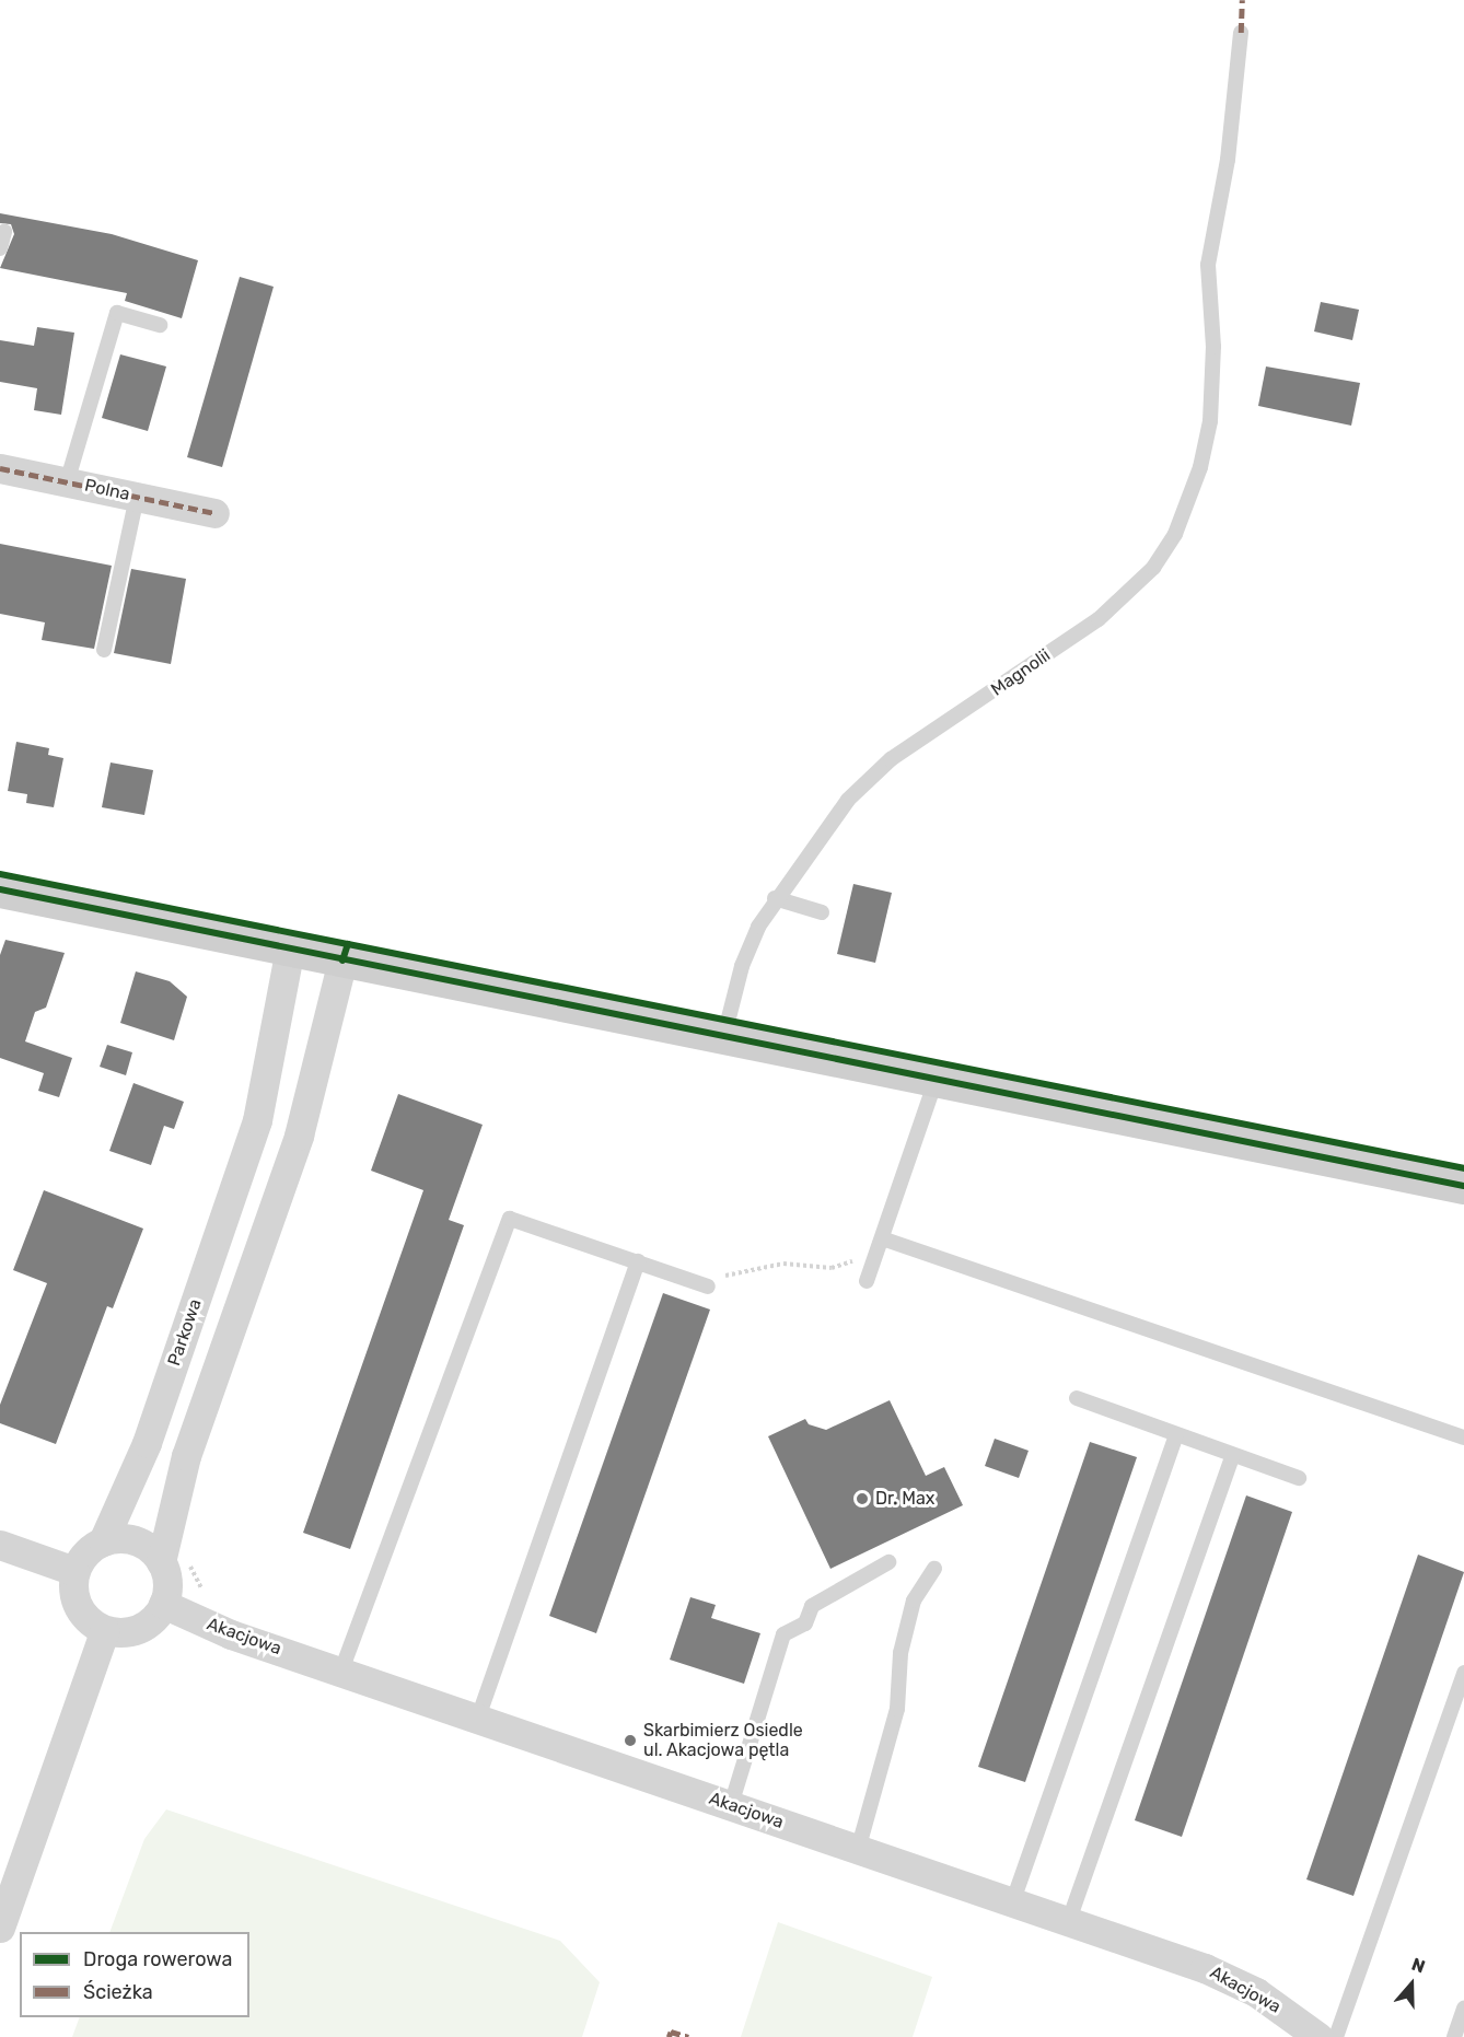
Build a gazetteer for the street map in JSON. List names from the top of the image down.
{
  "streets": {
    "street": ["Polna", "Parkowa", "Akacjowa"],
    "lane": ["Magnolii"]
  },
  "crossings": [
    ["Parkowa", "Akacjowa"]
  ],
  "places": ["Dr. Max", "Skarbimierz Osiedle ul. Akacjowa pętla"],
  "legend": ["Droga rowerowa", "Ścieżka"],
  "north": "top"
}
